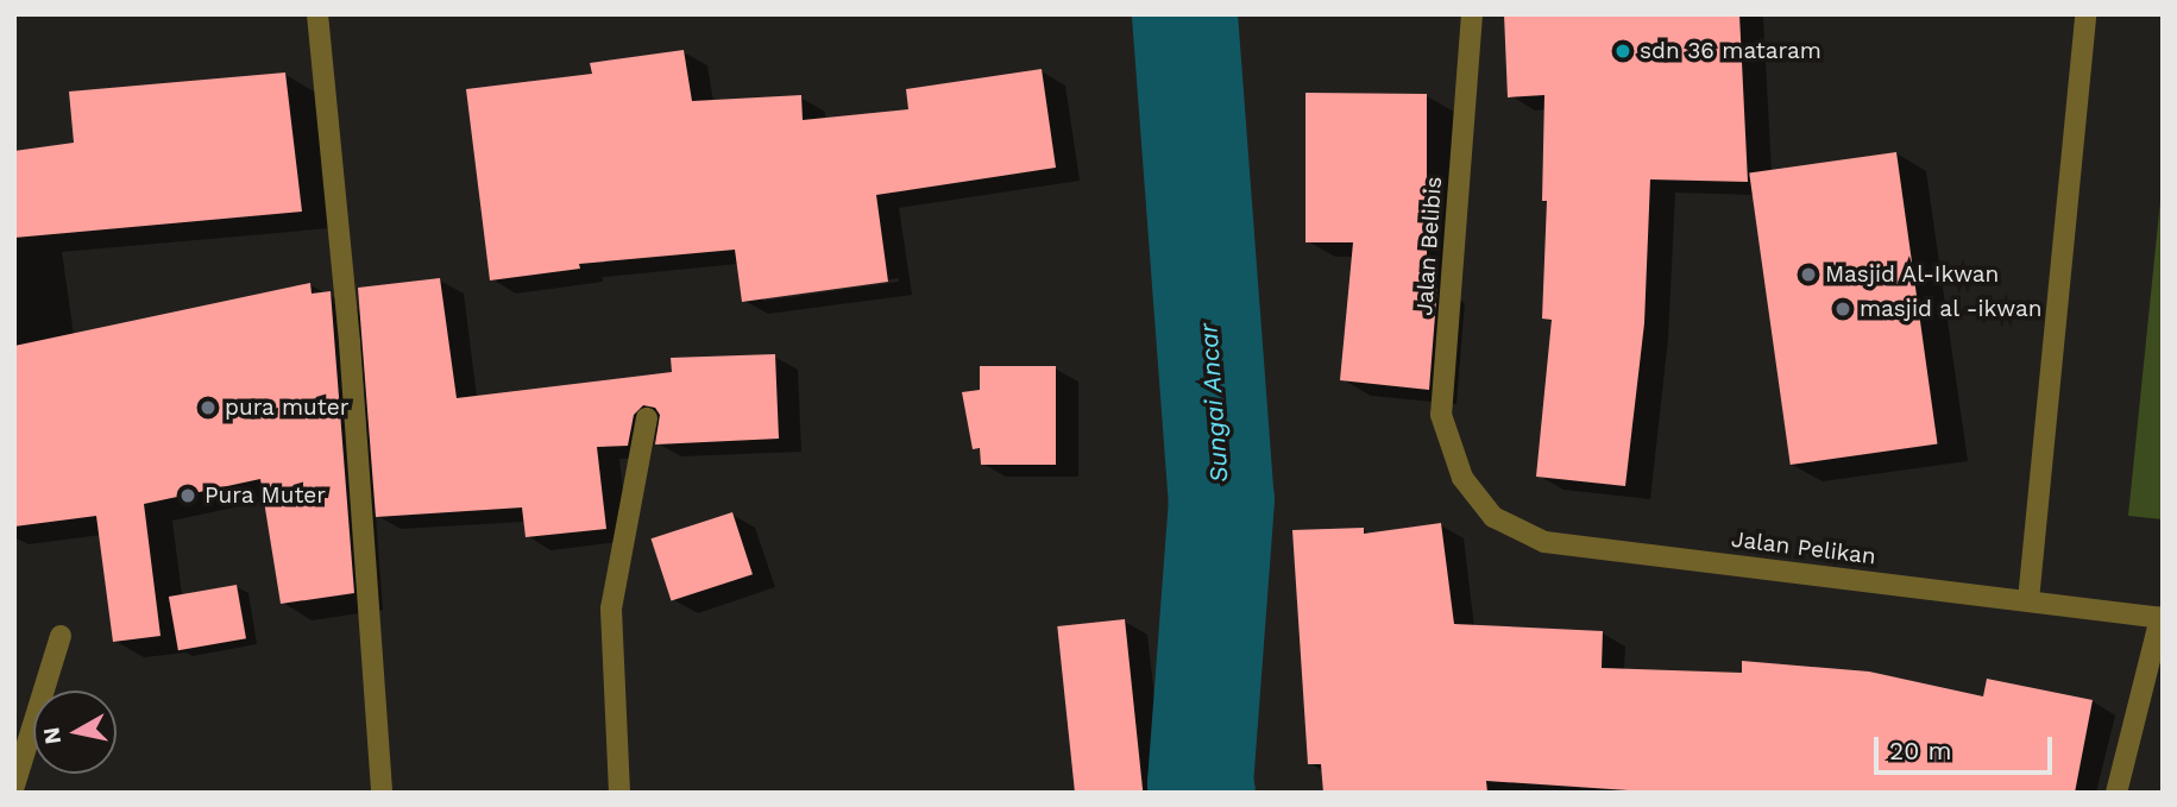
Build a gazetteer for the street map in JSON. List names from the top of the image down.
{
  "streets": {
    "street": ["Jalan Belibis", "Jalan Pelikan"]
  },
  "crossings": [
    ["Jalan Belibis", "Jalan Pelikan"]
  ],
  "water": ["Sungai Ancar"],
  "places": [
    "sdn 36 mataram",
    "Masjid Al-Ikwan",
    "masjid al -ikwan",
    "pura muter",
    "Pura Muter"
  ],
  "scale_bar": "20 m",
  "north": "left"
}
